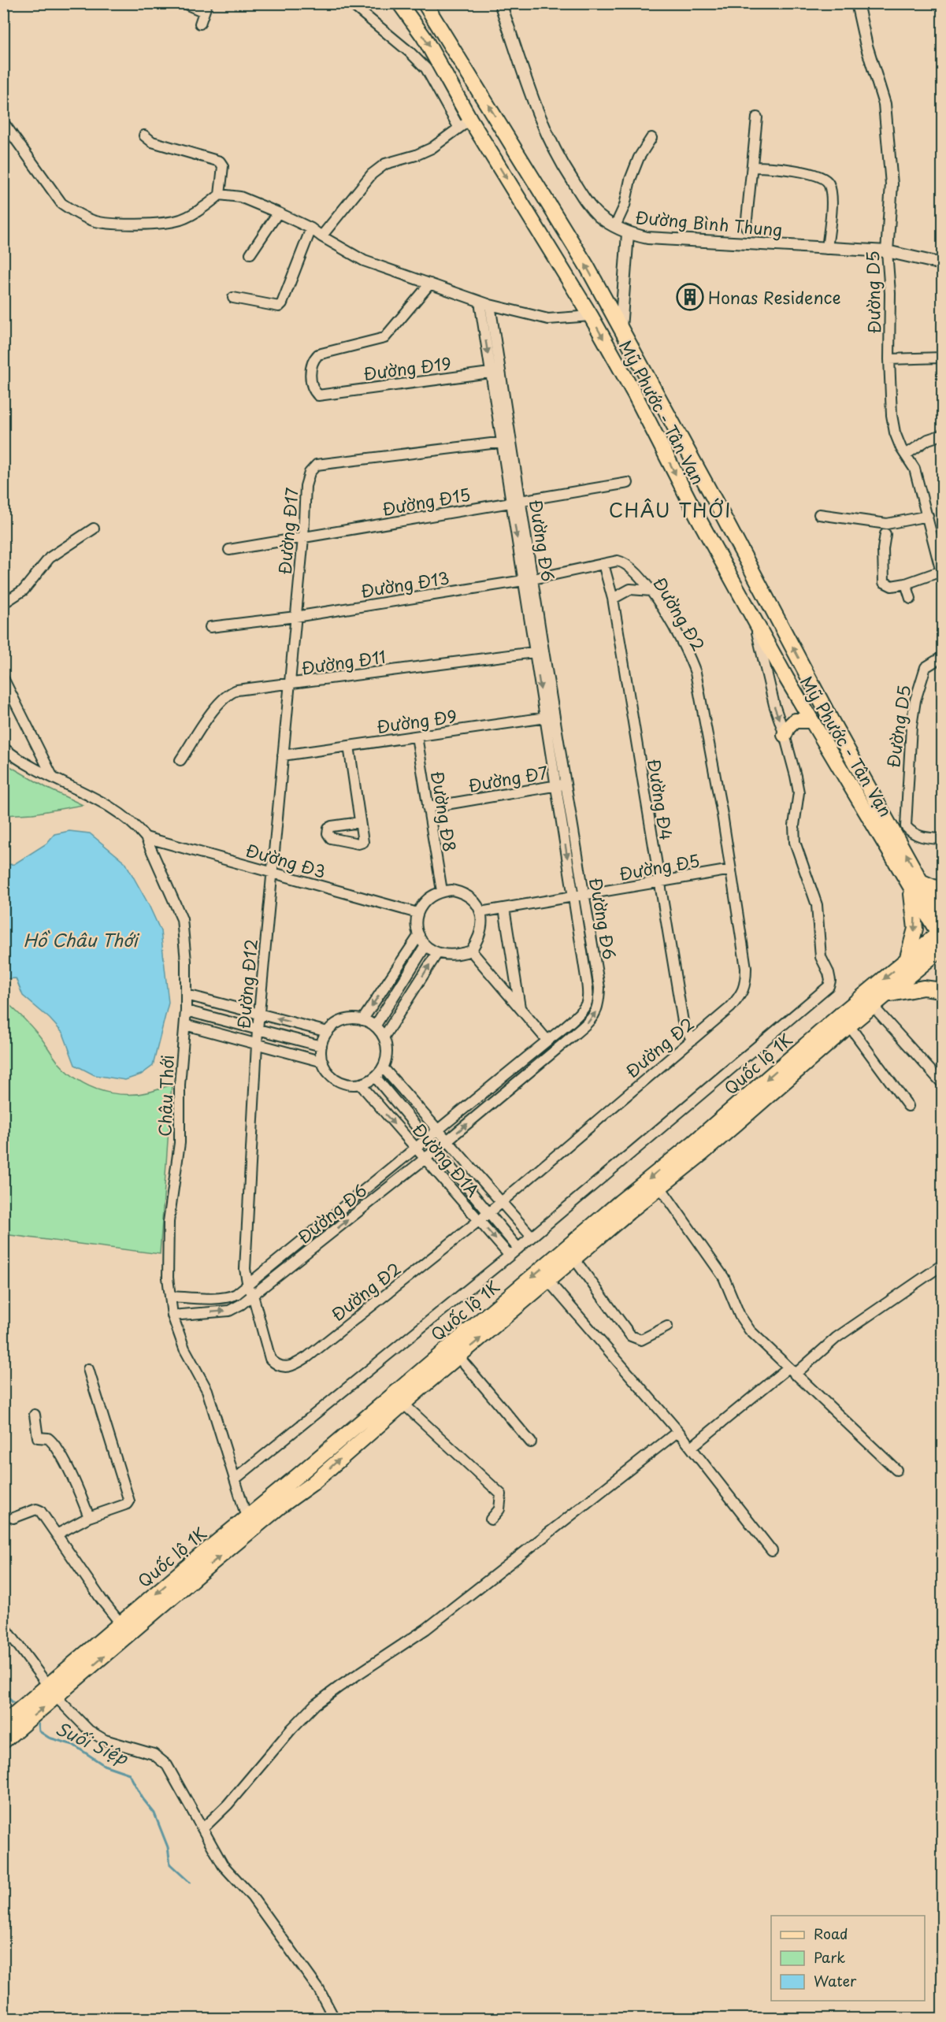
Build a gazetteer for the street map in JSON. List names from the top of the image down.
{
  "streets": {
    "main road": ["Mỹ Phước - Tân Vạn", "Quốc lộ 1K"],
    "street": [
      "Đường Bình Thung",
      "Đường D5",
      "Đường Đ19",
      "Đường Đ15",
      "Đường Đ17",
      "Đường Đ6",
      "Đường Đ13",
      "Đường Đ2",
      "Đường Đ11",
      "Đường Đ9",
      "Đường Đ7",
      "Đường Đ4",
      "Đường Đ8",
      "Đường Đ3",
      "Đường Đ5",
      "Đường Đ12",
      "Châu Thới",
      "Đường Đ1A"
    ]
  },
  "crossings": [
    ["Đường Bình Thung", "Đường D5"],
    ["Đường Đ19", "Đường Đ6"],
    ["Mỹ Phước - Tân Vạn", "Quốc lộ 1K"],
    ["Đường Đ15", "Đường Đ17"],
    ["Đường Đ15", "Đường Đ6"],
    ["Đường Đ17", "Đường Đ6"],
    ["Đường Đ17", "Đường Đ13"],
    ["Đường Đ17", "Đường Đ11"],
    ["Đường Đ17", "Đường Đ12"],
    ["Đường Đ6", "Đường Đ13"],
    ["Đường Đ6", "Đường Đ2"],
    ["Đường Đ6", "Đường Đ11"],
    ["Đường Đ6", "Đường Đ9"],
    ["Đường Đ6", "Đường Đ7"],
    ["Đường Đ6", "Đường Đ5"],
    ["Đường Đ6", "Đường Đ12"],
    ["Đường Đ6", "Châu Thới"],
    ["Đường Đ6", "Đường Đ1A"],
    ["Đường Đ13", "Đường Đ2"],
    ["Đường Đ13", "Đường Đ4"],
    ["Đường Đ2", "Đường Đ4"],
    ["Đường Đ2", "Đường Đ5"],
    ["Đường Đ2", "Đường Đ12"],
    ["Đường Đ2", "Đường Đ1A"],
    ["Đường Đ11", "Đường Đ12"],
    ["Đường Đ9", "Đường Đ8"],
    ["Đường Đ9", "Đường Đ12"],
    ["Đường Đ7", "Đường Đ8"],
    ["Đường Đ4", "Đường Đ5"],
    ["Đường Đ8", "Đường Đ3"],
    ["Đường Đ8", "Đường Đ5"],
    ["Đường Đ3", "Đường Đ5"],
    ["Đường Đ3", "Đường Đ12"],
    ["Đường Đ3", "Châu Thới"],
    ["Quốc lộ 1K", "Châu Thới"]
  ],
  "districts": ["CHÂU THỚI"],
  "water": ["Hồ Châu Thới", "Suối Siệp"],
  "places": {
    "building": ["Honas Residence"]
  },
  "legend": ["Road", "Park", "Water"]
}
